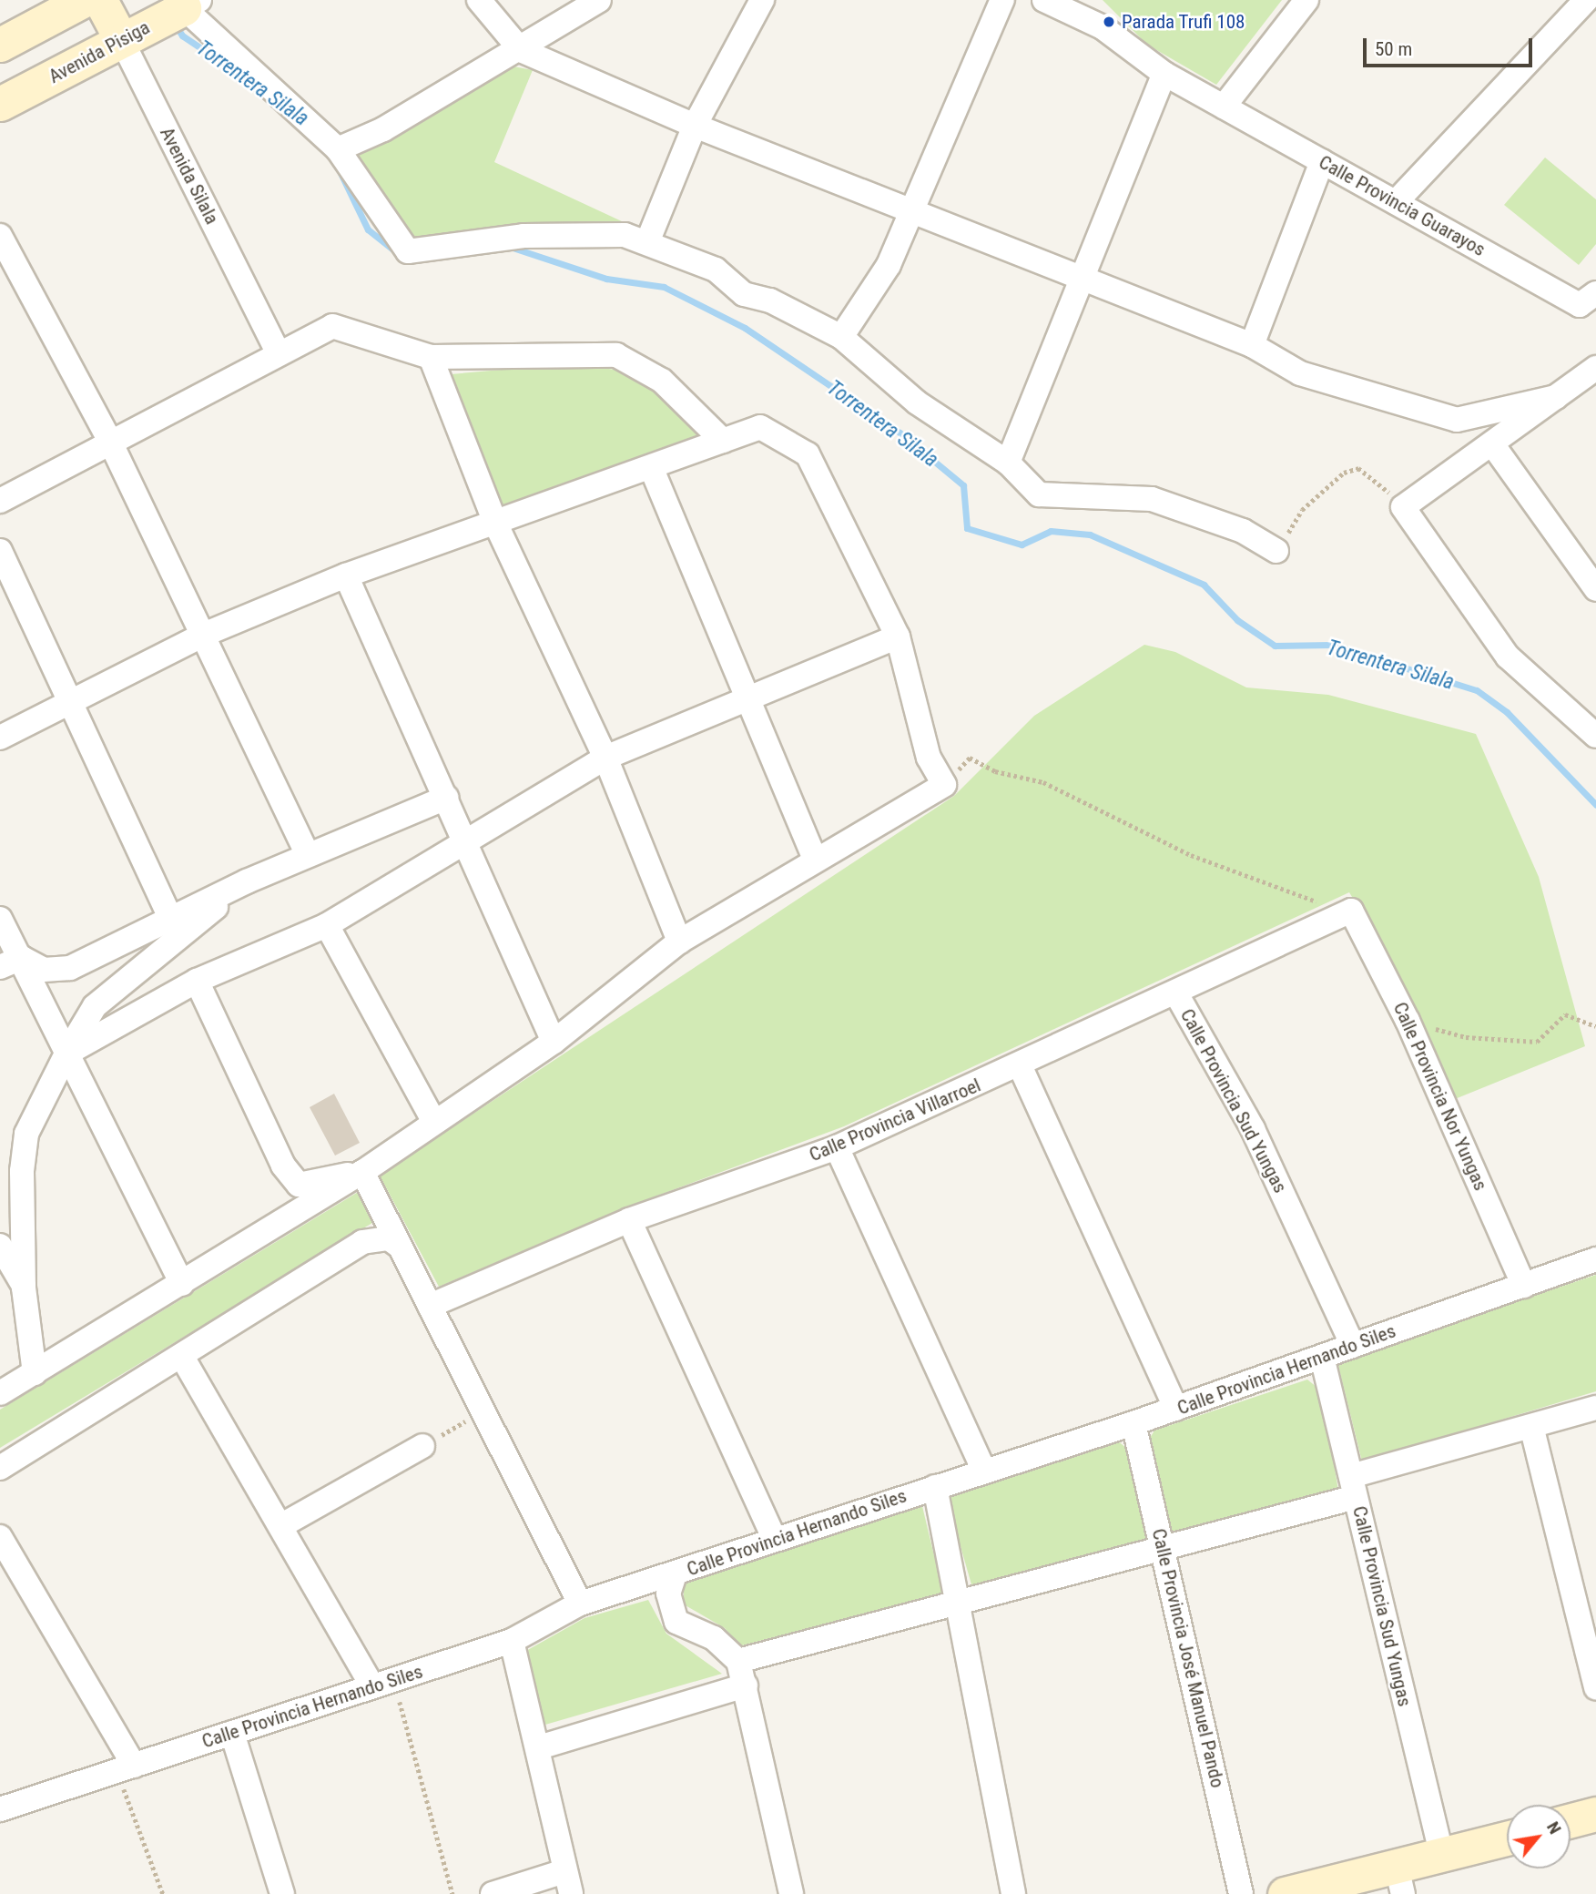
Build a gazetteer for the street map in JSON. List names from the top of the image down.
{
  "streets": {
    "street": [
      "Avenida Pisiga",
      "Avenida Silala",
      "Calle Provincia Guarayos",
      "Calle Provincia Nor Yungas",
      "Calle Provincia Sud Yungas",
      "Calle Provincia Villarroel",
      "Calle Provincia Hernando Siles",
      "Calle Provincia José Manuel Pando"
    ]
  },
  "crossings": [
    ["Avenida Pisiga", "Avenida Silala"],
    ["Calle Provincia Nor Yungas", "Calle Provincia Villarroel"],
    ["Calle Provincia Nor Yungas", "Calle Provincia Hernando Siles"],
    ["Calle Provincia Sud Yungas", "Calle Provincia Villarroel"],
    ["Calle Provincia Sud Yungas", "Calle Provincia Hernando Siles"],
    ["Calle Provincia Hernando Siles", "Calle Provincia José Manuel Pando"]
  ],
  "water": ["Torrentera Silala"],
  "places": ["Parada Trufi 108"],
  "scale_bar": "50 m",
  "north": "top right"
}
